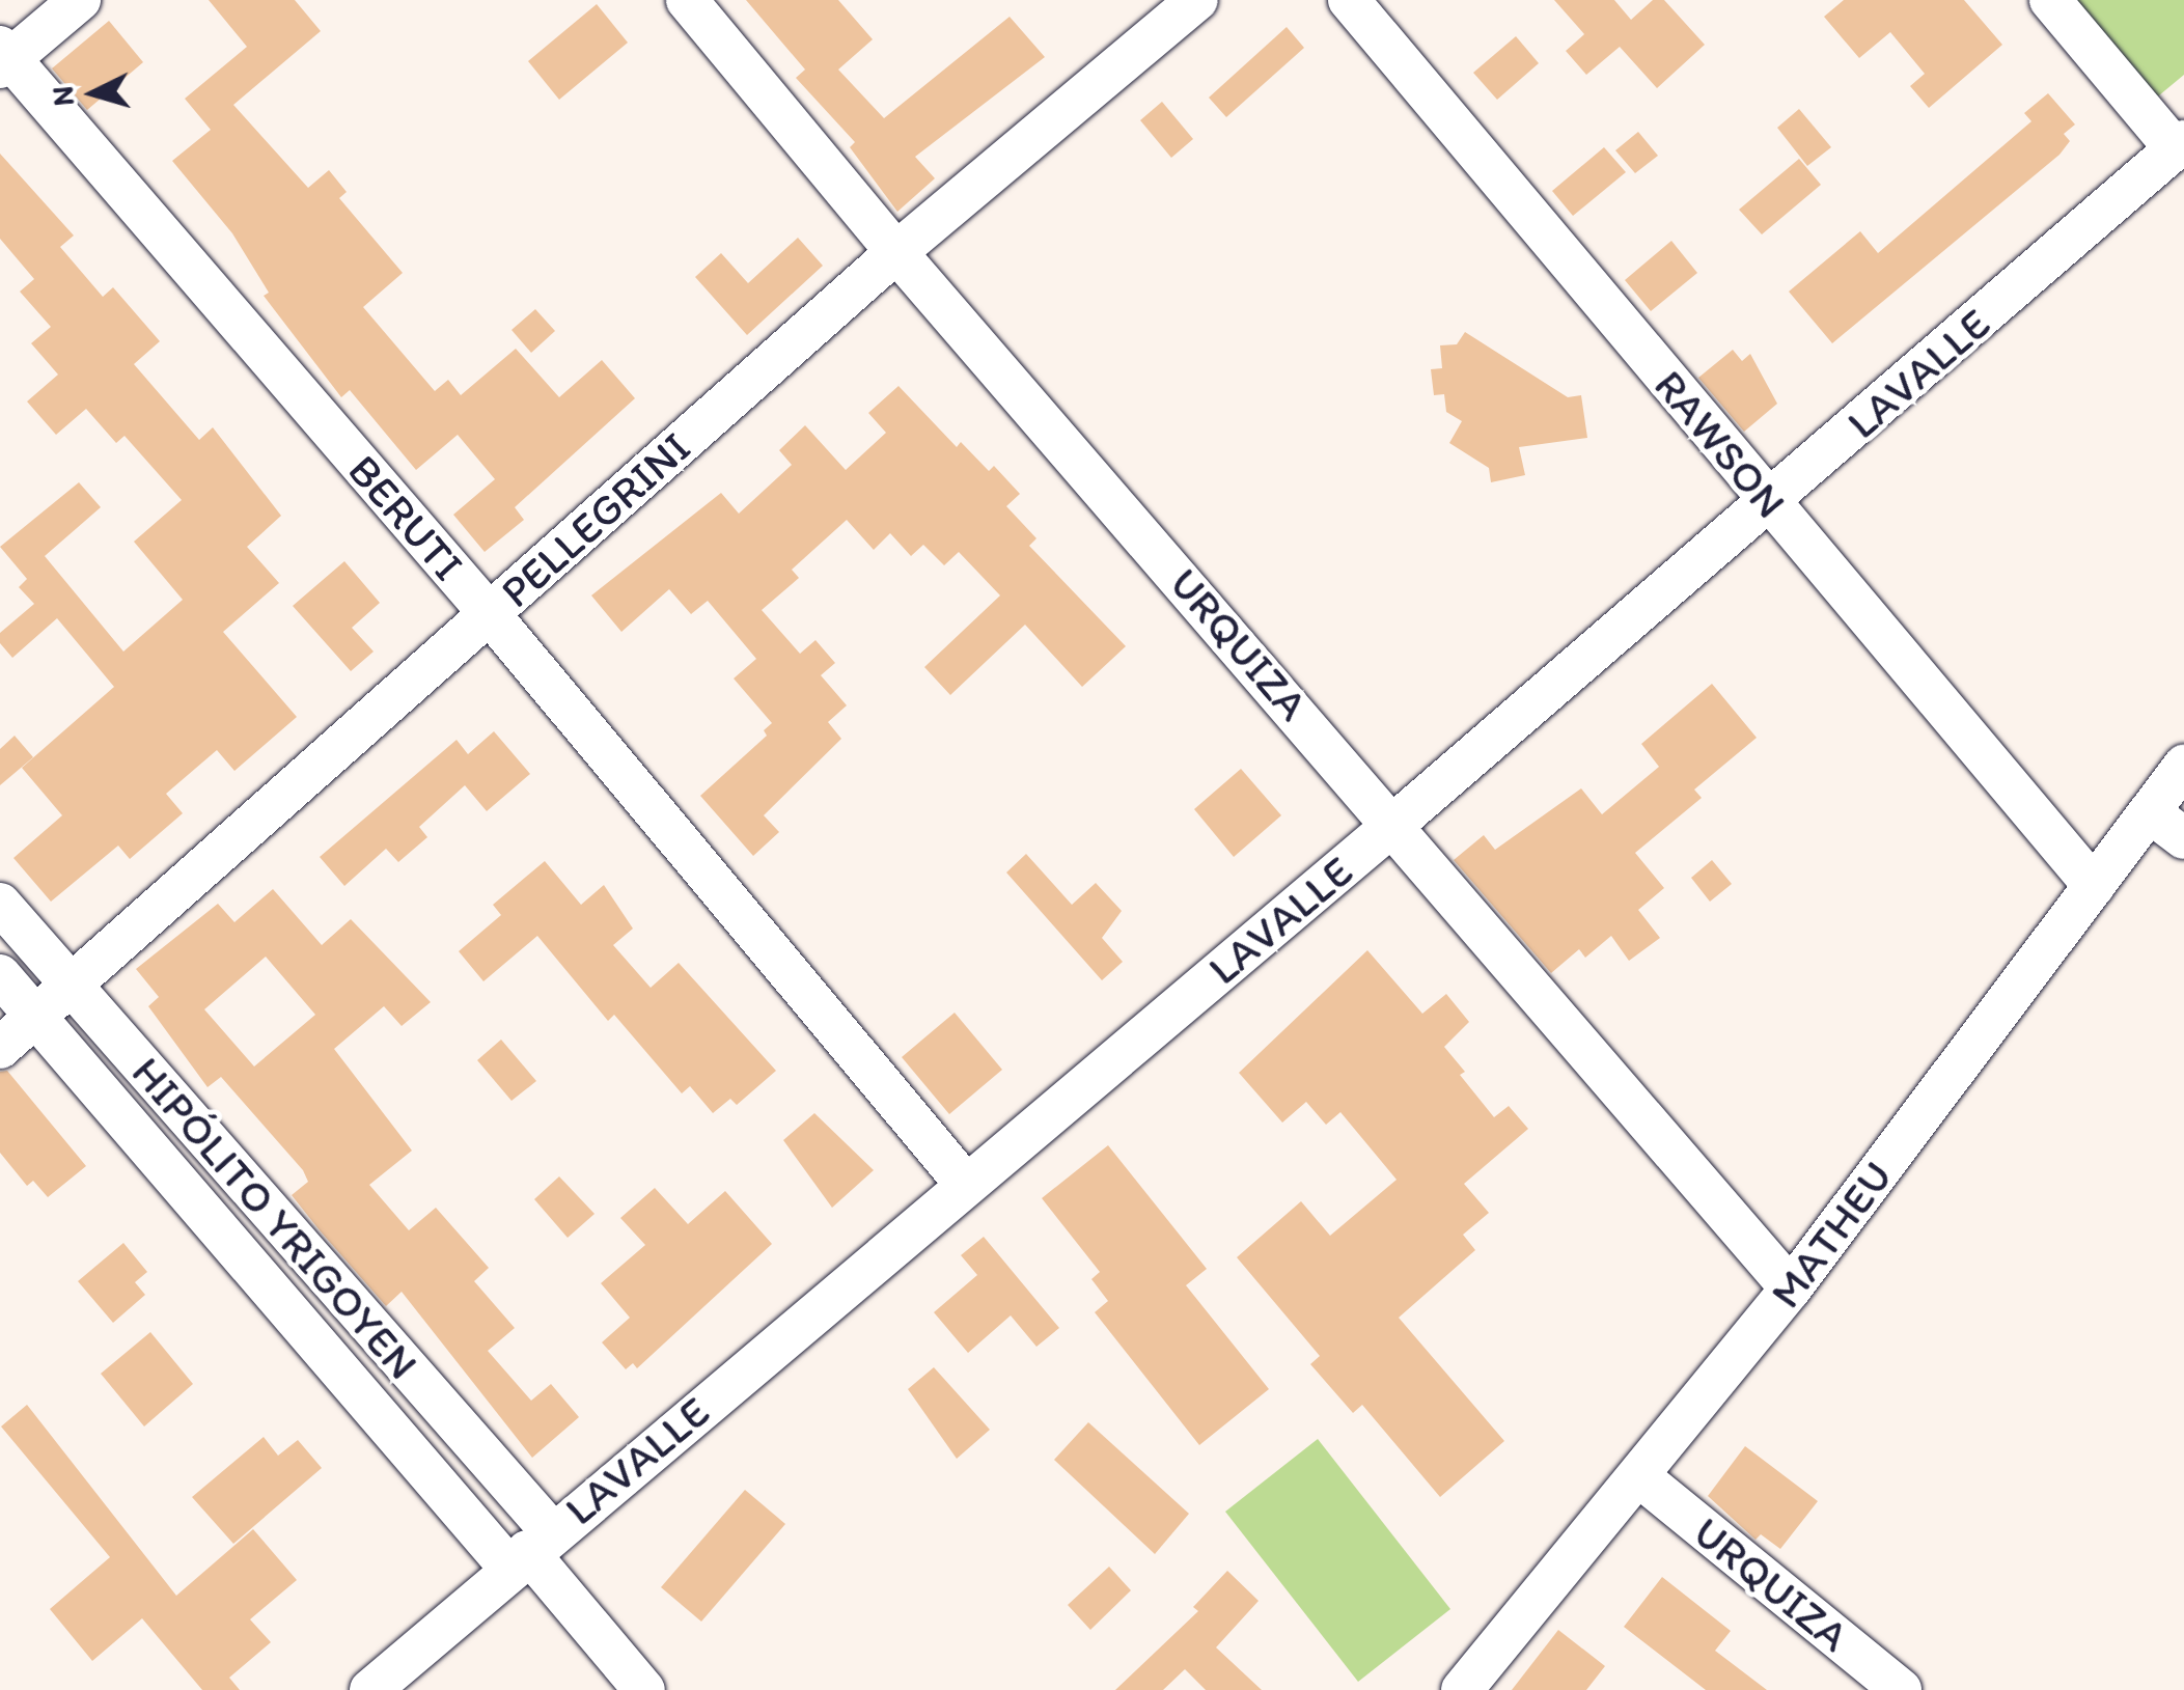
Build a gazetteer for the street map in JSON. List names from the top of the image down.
{
  "streets": {
    "street": [
      "LAVALLE",
      "RAWSON",
      "BERUTI",
      "PELLEGRINI",
      "URQUIZA",
      "HIPÓLITO YRIGOYEN",
      "MATHEU"
    ]
  },
  "crossings": [
    ["LAVALLE", "RAWSON"],
    ["LAVALLE", "BERUTI"],
    ["LAVALLE", "URQUIZA"],
    ["LAVALLE", "HIPÓLITO YRIGOYEN"],
    ["RAWSON", "MATHEU"],
    ["BERUTI", "PELLEGRINI"],
    ["PELLEGRINI", "URQUIZA"],
    ["PELLEGRINI", "HIPÓLITO YRIGOYEN"],
    ["URQUIZA", "MATHEU"]
  ],
  "north": "left"
}
